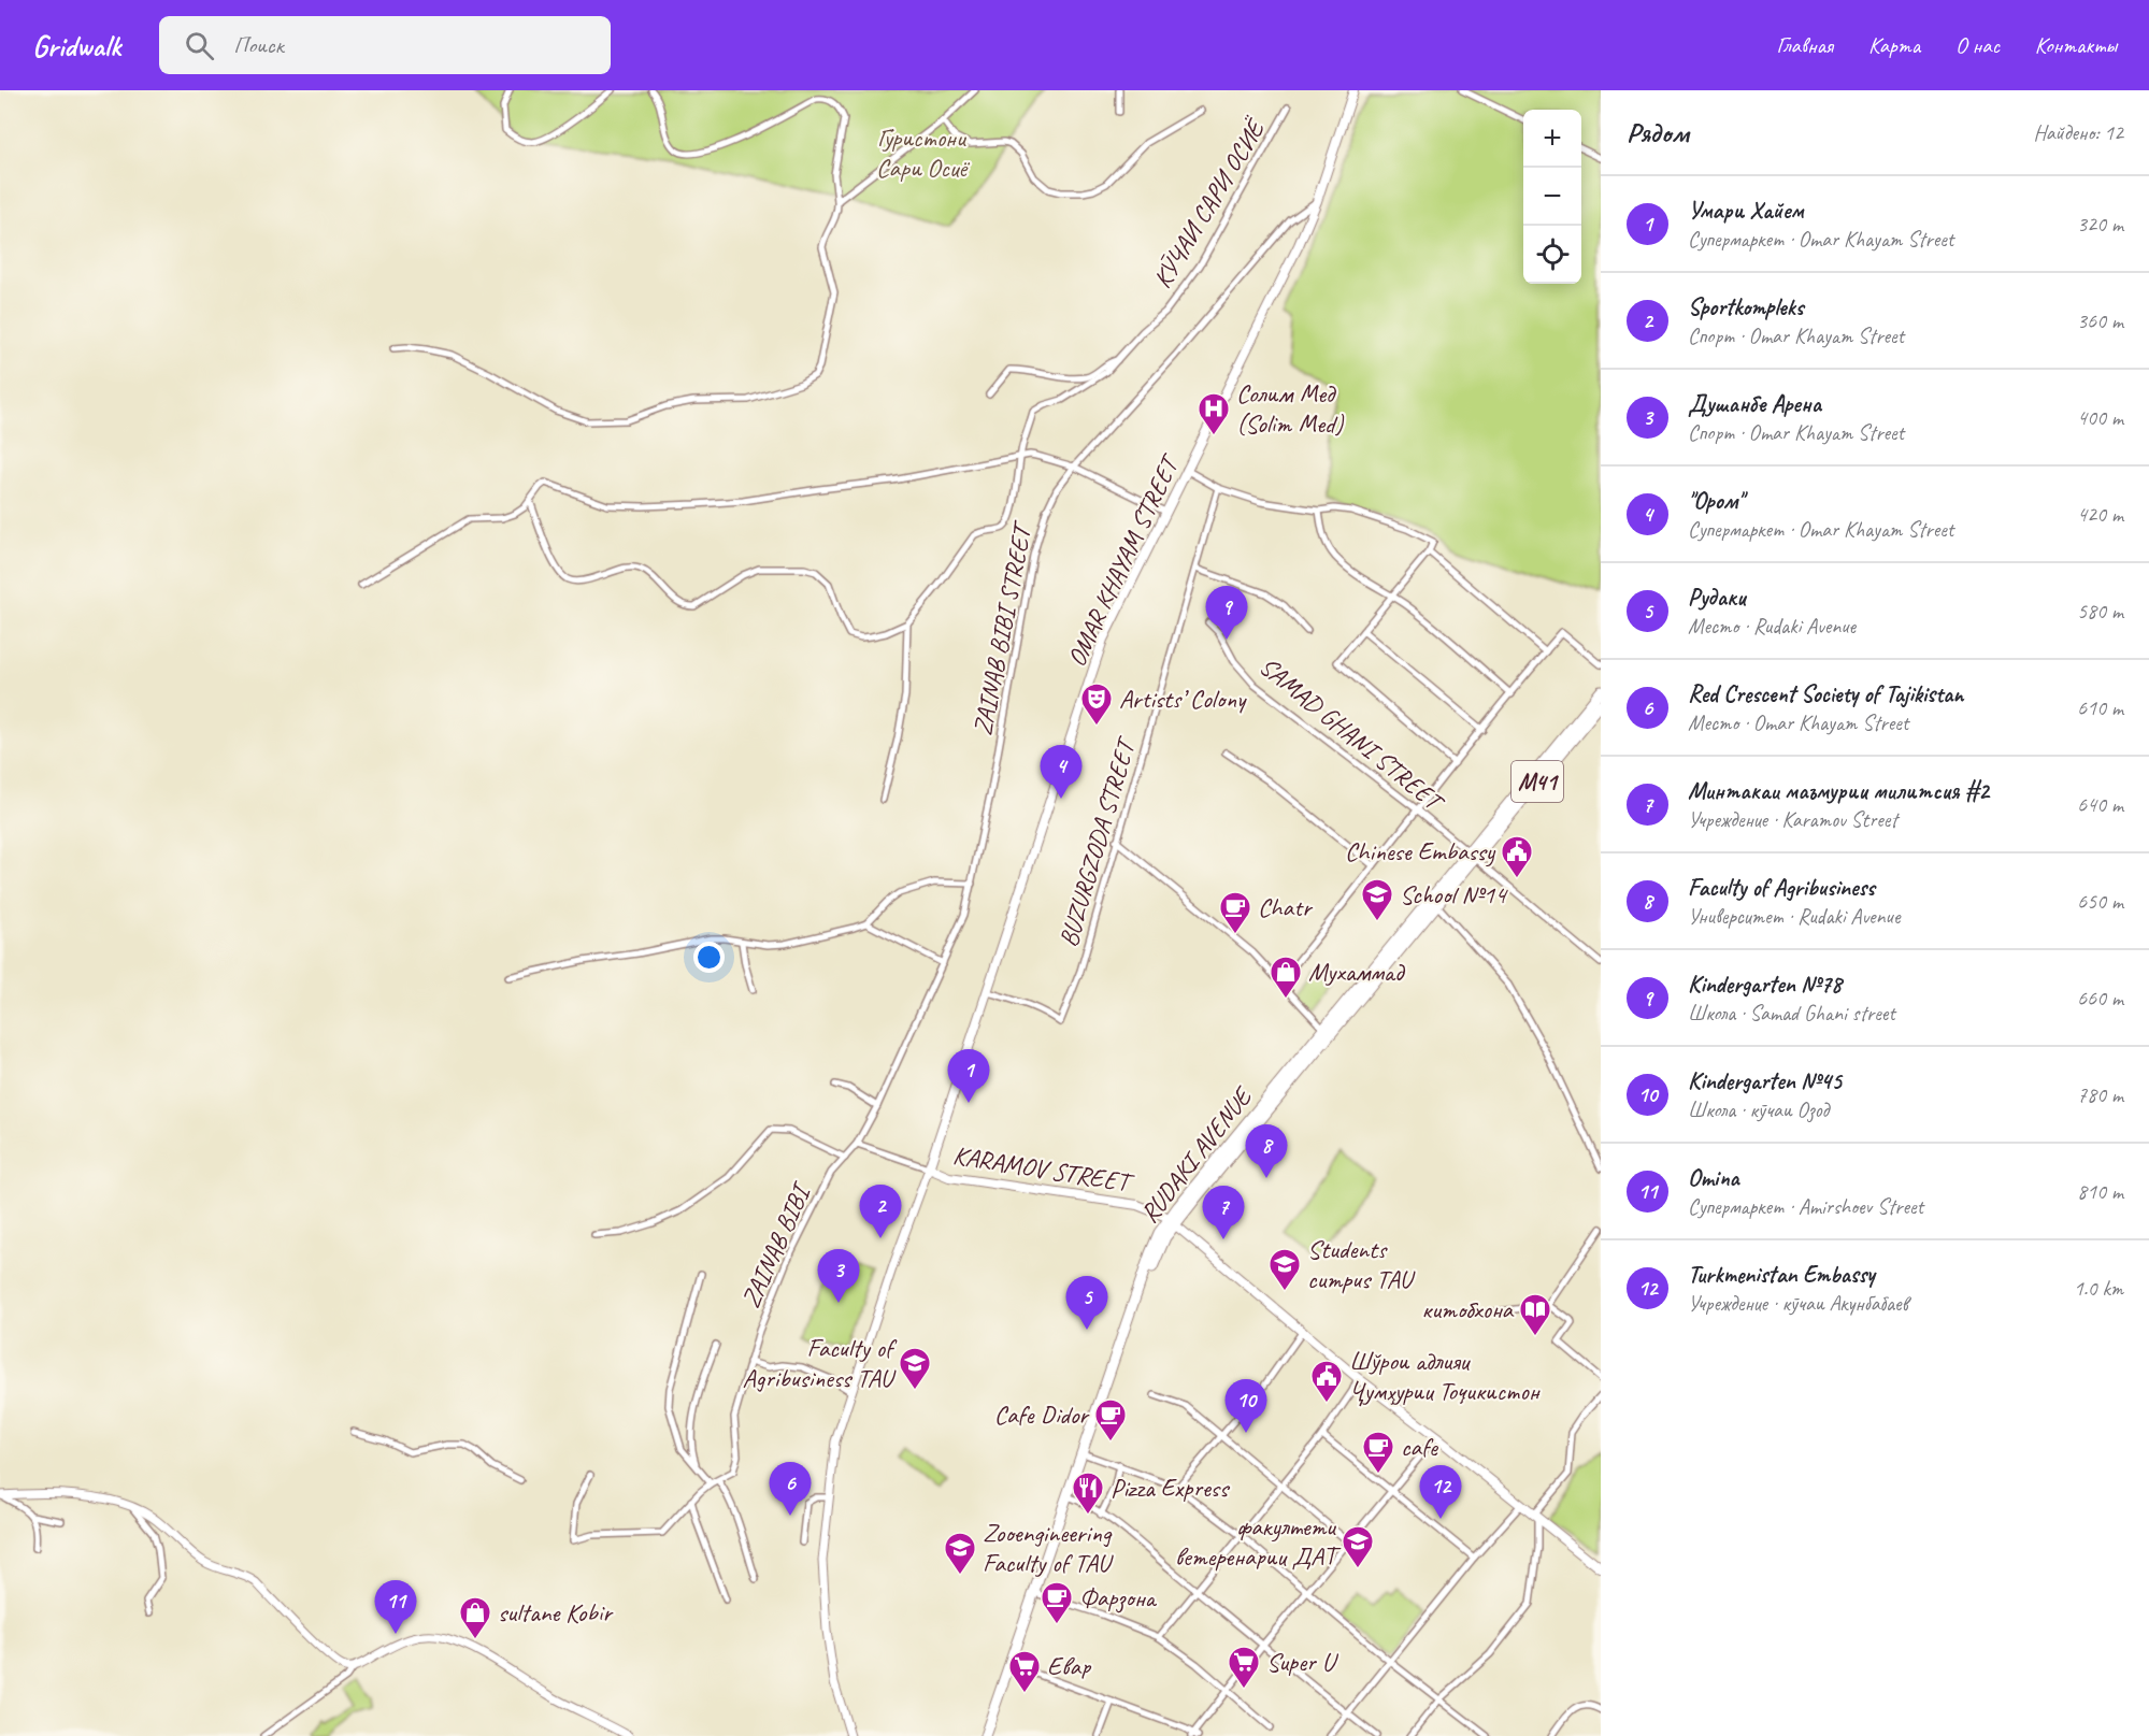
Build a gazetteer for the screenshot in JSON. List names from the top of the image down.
{
  "streets": {
    "highway": ["M41", "RUDAKI AVENUE"],
    "main road": ["OMAR KHAYAM STREET", "KARAMOV STREET"],
    "street": [
      "КӮЧАИ САРИ ОСИЁ",
      "ZAINAB BIBI STREET",
      "SAMAD GHANI STREET",
      "BUZURGZODA STREET",
      "ZAINAB BIBI"
    ]
  },
  "crossings": [
    ["OMAR KHAYAM STREET", "ZAINAB BIBI STREET"],
    ["OMAR KHAYAM STREET", "BUZURGZODA STREET"],
    ["OMAR KHAYAM STREET", "KARAMOV STREET"],
    ["ZAINAB BIBI STREET", "ZAINAB BIBI"],
    ["SAMAD GHANI STREET", "RUDAKI AVENUE"],
    ["RUDAKI AVENUE", "KARAMOV STREET"]
  ],
  "parks": ["Гуристони Сари Осиё"],
  "places": {
    "hospital": ["Солим Мед (Solim Med)"],
    "theatre": ["Artists’ Colony"],
    "public building": ["Chinese Embassy", "Шўрои адлияи Ҷумҳурии Тоҷикистон"],
    "school or university": [
      "School №14",
      "Students cumpus TAU",
      "Faculty of Agribusiness TAU",
      "факултети ветеренарии ДАТ",
      "Zooengineering Faculty of TAU"
    ],
    "cafe": [
      "Chatr",
      "Cafe Didor",
      "cafe",
      "Фарзона"
    ],
    "shop": ["Мухаммад", "sultane Kobir"],
    "library": ["китобхона"],
    "restaurant": ["Pizza Express"],
    "supermarket": ["Super U", "Евар"]
  },
  "page": {
    "header": "Gridwalk",
    "search": "Поиск",
    "nav": [
      "Главная",
      "Карта",
      "О нас",
      "Контакты"
    ],
    "heading": ["Рядом", "Найдено: 12"],
    "map_buttons": ["+", "−"],
    "list": [
      {
        "mark": "1",
        "name": "Умари Хайем",
        "note": "Супермаркет · Omar Khayam Street",
        "value": "320 m"
      },
      {
        "mark": "2",
        "name": "Sportkompleks",
        "note": "Спорт · Omar Khayam Street",
        "value": "360 m"
      },
      {
        "mark": "3",
        "name": "Душанбе Арена",
        "note": "Спорт · Omar Khayam Street",
        "value": "400 m"
      },
      {
        "mark": "4",
        "name": "\"Oром\"",
        "note": "Супермаркет · Omar Khayam Street",
        "value": "420 m"
      },
      {
        "mark": "5",
        "name": "Рудаки",
        "note": "Место · Rudaki Avenue",
        "value": "580 m"
      },
      {
        "mark": "6",
        "name": "Red Crescent Society of Tajikistan",
        "note": "Место · Omar Khayam Street",
        "value": "610 m"
      },
      {
        "mark": "7",
        "name": "Минтакаи маъмурии милитсия #2",
        "note": "Учреждение · Karamov Street",
        "value": "640 m"
      },
      {
        "mark": "8",
        "name": "Faculty of Agribusiness",
        "note": "Университет · Rudaki Avenue",
        "value": "650 m"
      },
      {
        "mark": "9",
        "name": "Kindergarten №78",
        "note": "Школа · Samad Ghani street",
        "value": "660 m"
      },
      {
        "mark": "10",
        "name": "Kindergarten №45",
        "note": "Школа · кӯчаи Озод",
        "value": "780 m"
      },
      {
        "mark": "11",
        "name": "Omina",
        "note": "Супермаркет · Amirshoev Street",
        "value": "810 m"
      },
      {
        "mark": "12",
        "name": "Turkmenistan Embassy",
        "note": "Учреждение · кӯчаи Акунбабаев",
        "value": "1.0 km"
      }
    ],
    "pins": [
      "9",
      "4",
      "1",
      "8",
      "2",
      "7",
      "3",
      "5",
      "10",
      "6",
      "12",
      "11"
    ]
  }
}
